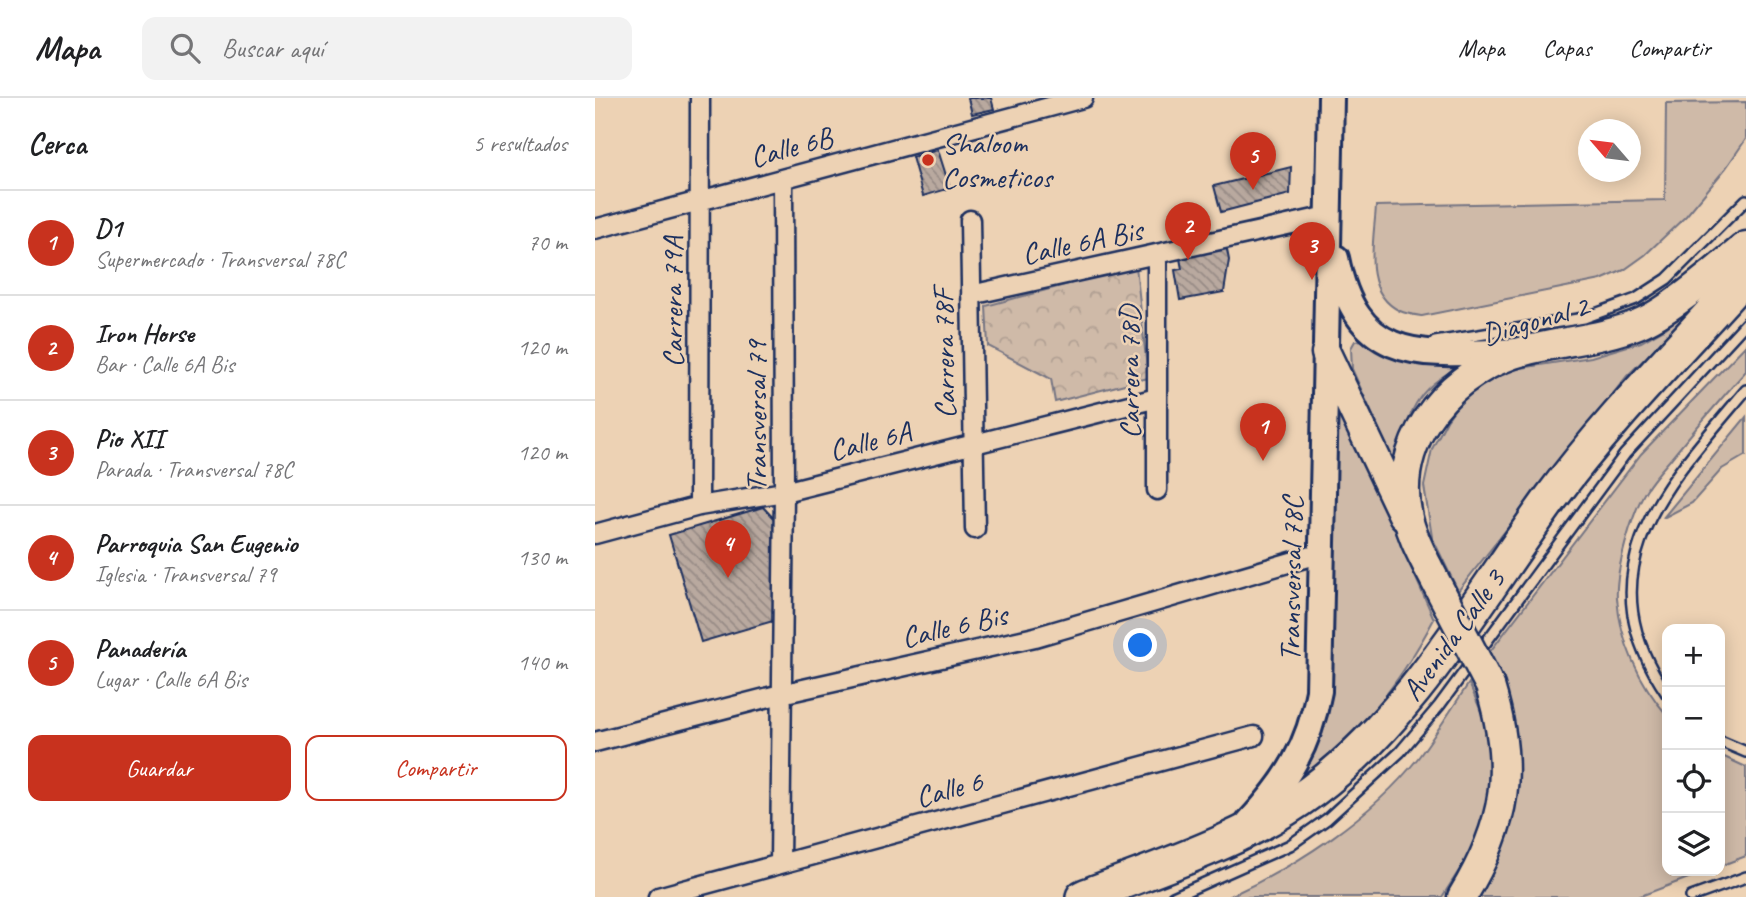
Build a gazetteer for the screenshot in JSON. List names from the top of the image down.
{
  "streets": {
    "highway": ["Avenida Calle 3"],
    "main road": ["Diagonal 2"],
    "street": [
      "Calle 6B",
      "Calle 6A Bis",
      "Carrera 79A",
      "Carrera 78F",
      "Carrera 78D",
      "Transversal 79",
      "Calle 6A",
      "Transversal 78C",
      "Calle 6 Bis",
      "Calle 6"
    ]
  },
  "crossings": [
    ["Calle 6B", "Carrera 79A"],
    ["Calle 6B", "Transversal 79"],
    ["Calle 6A Bis", "Carrera 78F"],
    ["Calle 6A Bis", "Carrera 78D"],
    ["Calle 6A Bis", "Transversal 78C"],
    ["Carrera 79A", "Calle 6A"],
    ["Diagonal 2", "Transversal 78C"],
    ["Carrera 78F", "Calle 6A"],
    ["Carrera 78D", "Calle 6A"],
    ["Transversal 79", "Calle 6A"],
    ["Transversal 79", "Calle 6 Bis"],
    ["Transversal 79", "Calle 6"],
    ["Transversal 78C", "Calle 6 Bis"],
    ["Transversal 78C", "Avenida Calle 3"]
  ],
  "places": ["Shaloom Cosmeticos"],
  "north": "top left",
  "page": {
    "header": "Mapa",
    "search": "Buscar aquí",
    "nav": ["Mapa", "Capas", "Compartir"],
    "heading": ["Cerca", "5 resultados"],
    "pins": [
      "5",
      "2",
      "3",
      "1",
      "4"
    ],
    "list": [
      {
        "mark": "1",
        "name": "D1",
        "note": "Supermercado · Transversal 78C",
        "value": "70 m"
      },
      {
        "mark": "2",
        "name": "Iron Horse",
        "note": "Bar · Calle 6A Bis",
        "value": "120 m"
      },
      {
        "mark": "3",
        "name": "Pio XII",
        "note": "Parada · Transversal 78C",
        "value": "120 m"
      },
      {
        "mark": "4",
        "name": "Parroquia San Eugenio",
        "note": "Iglesia · Transversal 79",
        "value": "130 m"
      },
      {
        "mark": "5",
        "name": "Panadería",
        "note": "Lugar · Calle 6A Bis",
        "value": "140 m"
      }
    ],
    "map_buttons": ["+", "−"],
    "buttons": ["Guardar", "Compartir"]
  }
}
